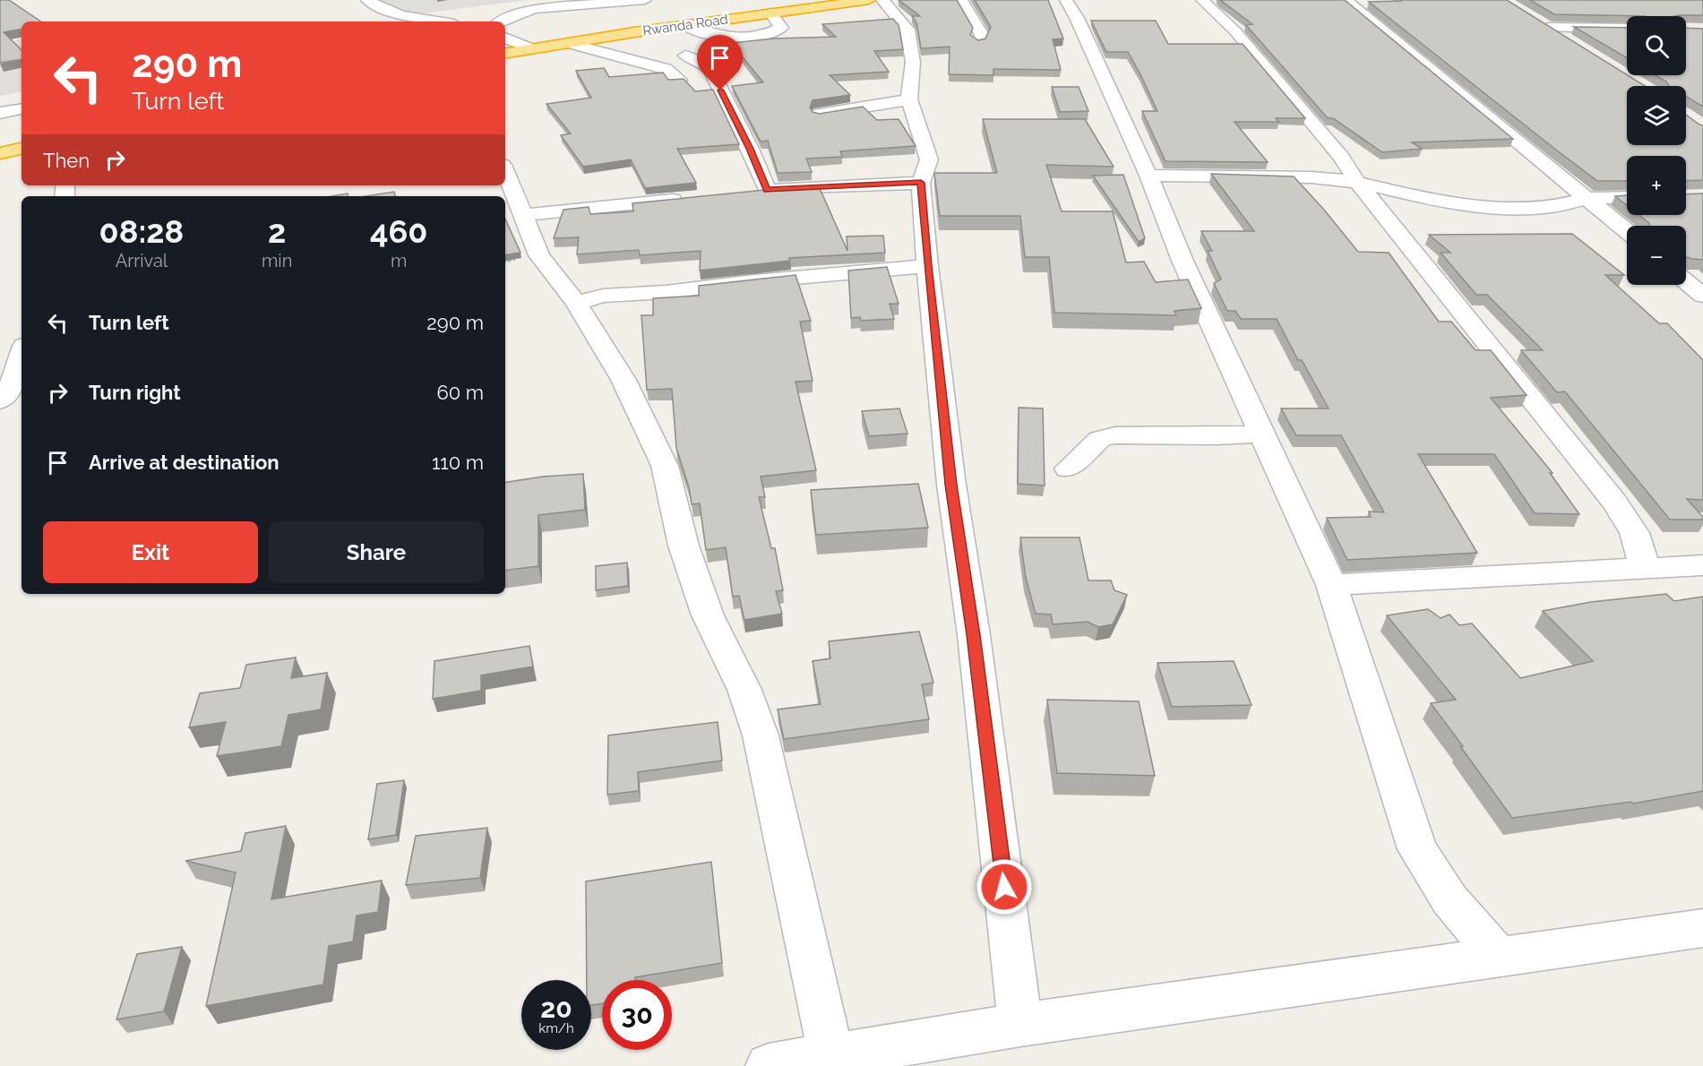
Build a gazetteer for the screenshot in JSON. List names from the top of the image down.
{
  "streets": {
    "highway": ["Rwanda Road"]
  },
  "page": {
    "map_buttons": ["+", "−"],
    "turn": ["290 m", "Turn left"],
    "then": "Then",
    "eta": [
      "08:28",
      "Arrival",
      "2",
      "min",
      "460",
      "m"
    ],
    "list": [
      {
        "name": "Turn left",
        "value": "290 m"
      },
      {
        "name": "Turn right",
        "value": "60 m"
      },
      {
        "name": "Arrive at destination",
        "value": "110 m"
      }
    ],
    "buttons": ["Exit", "Share"],
    "speed": "20 km/h",
    "limit": "30"
  }
}
